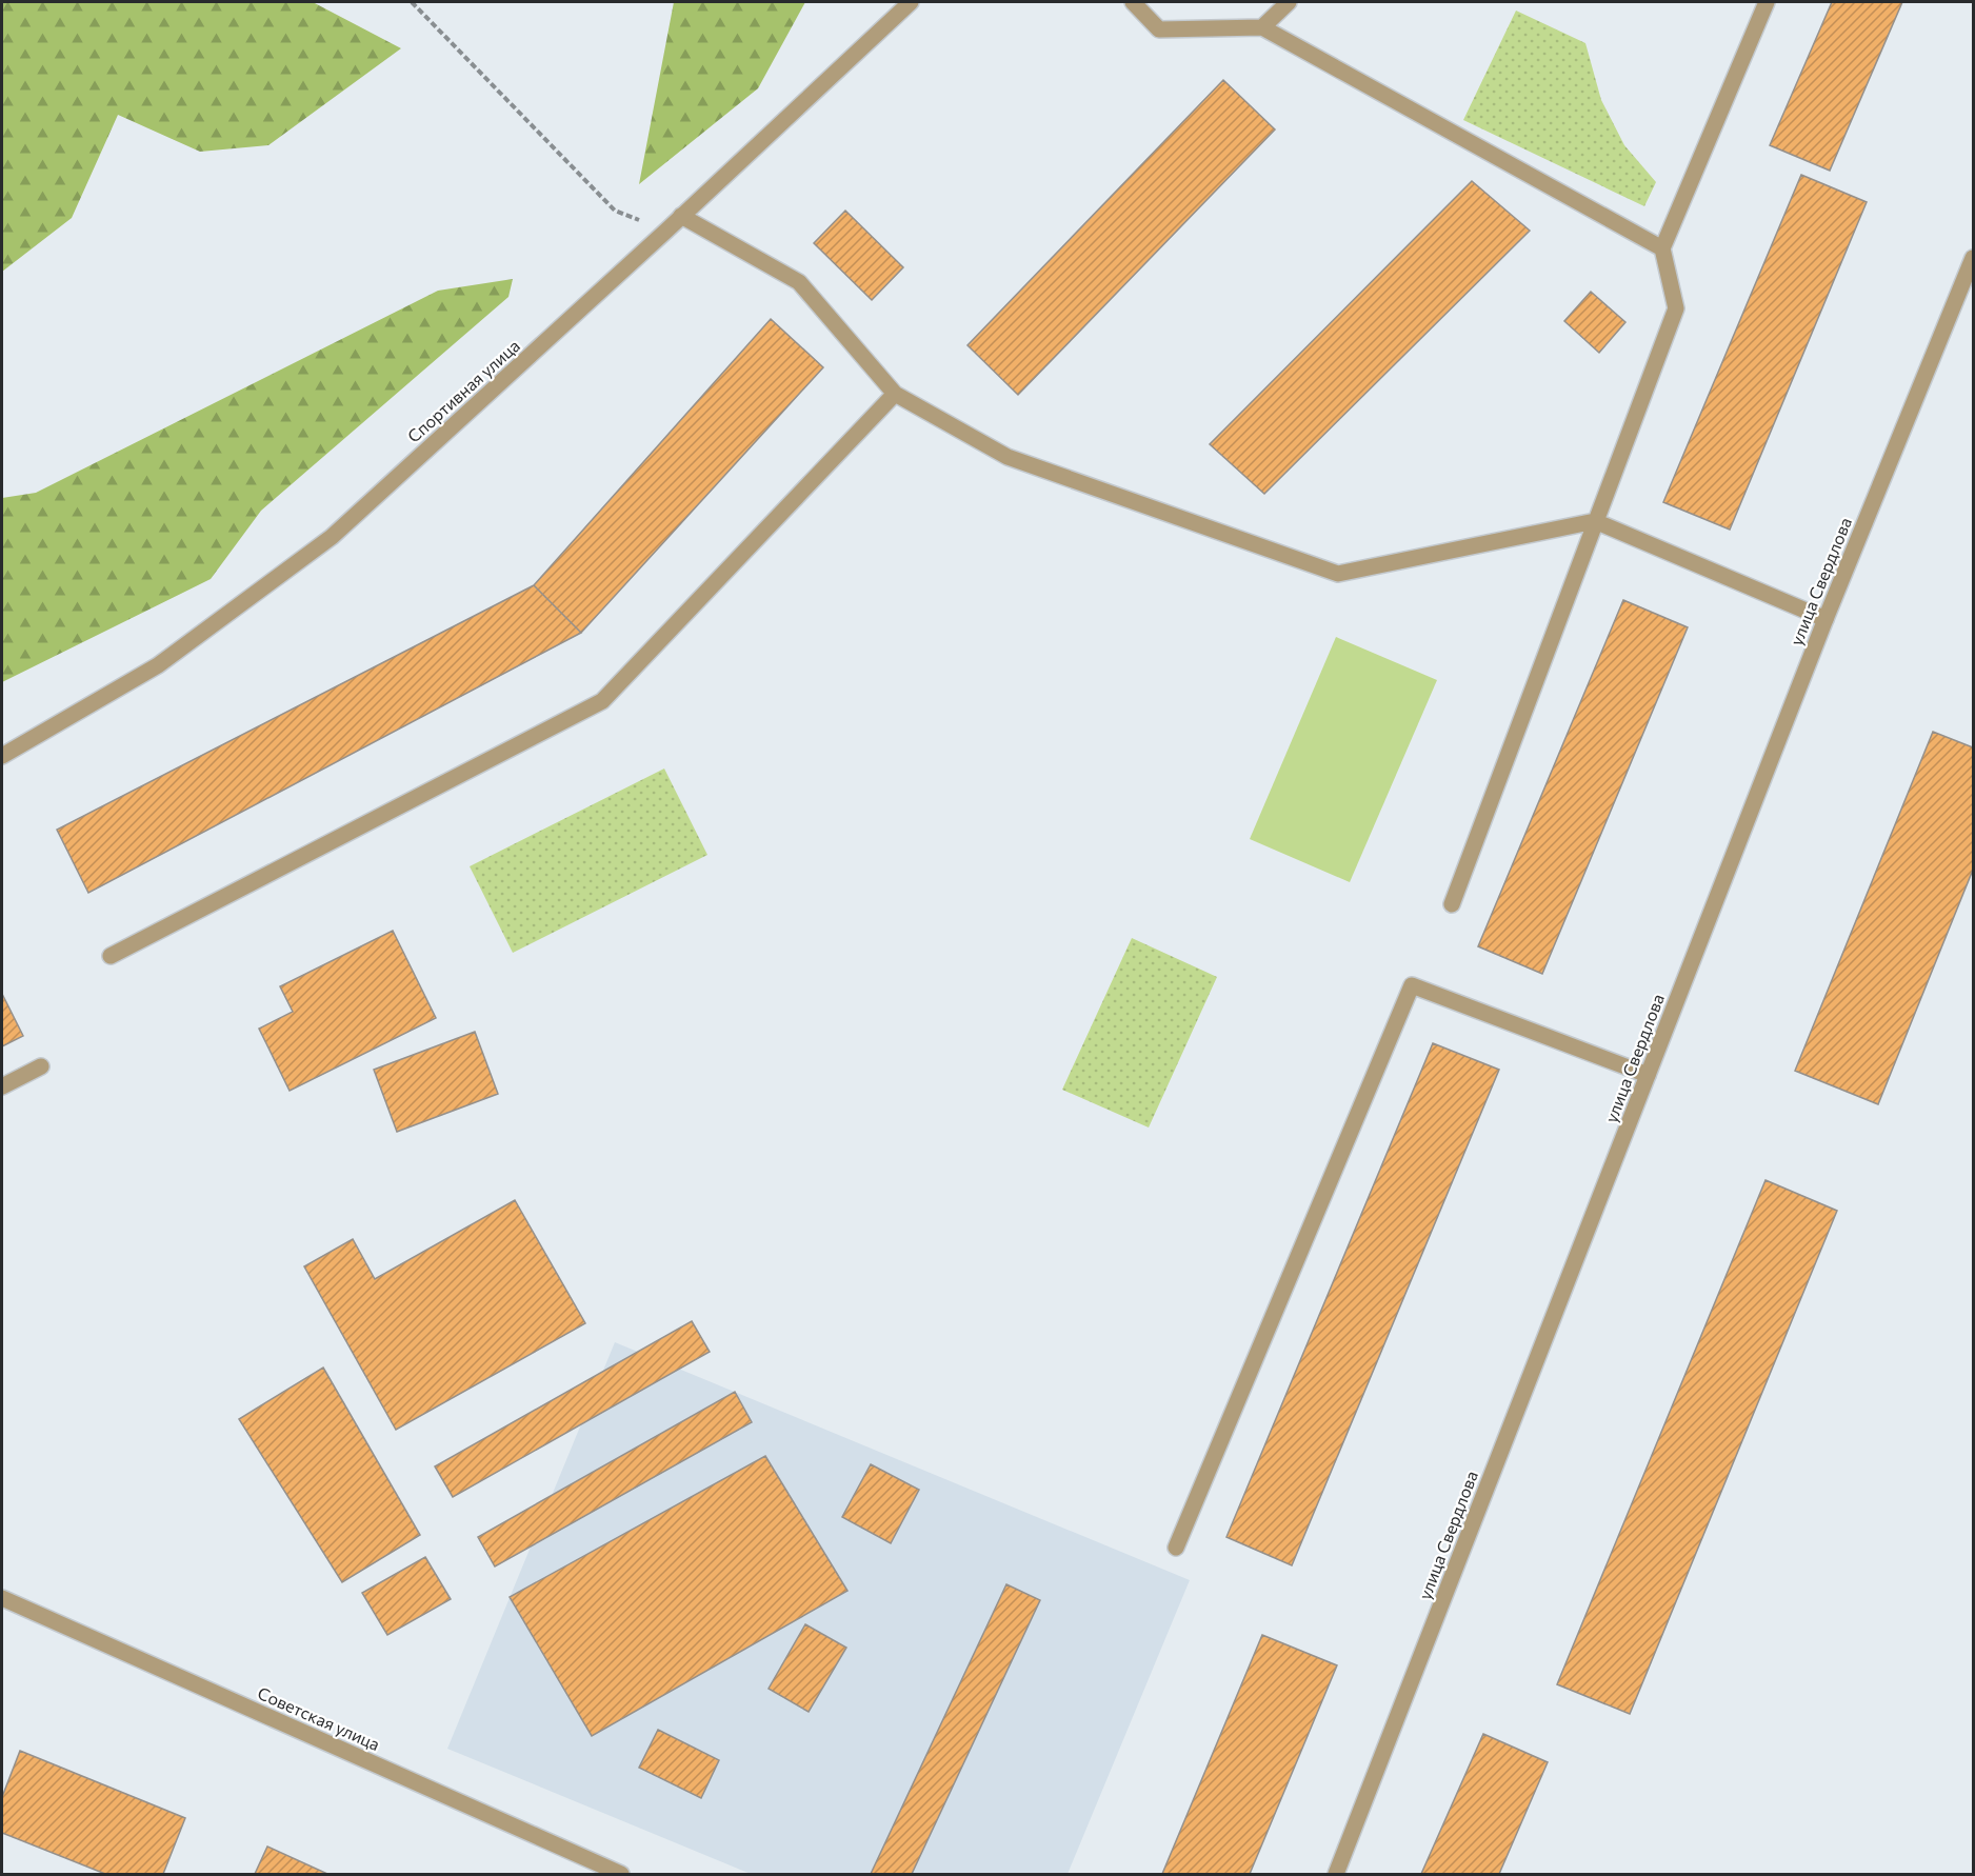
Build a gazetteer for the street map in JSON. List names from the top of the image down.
{
  "streets": {
    "street": ["Спортивная улица", "улица Свердлова", "Советская улица"]
  }
}
